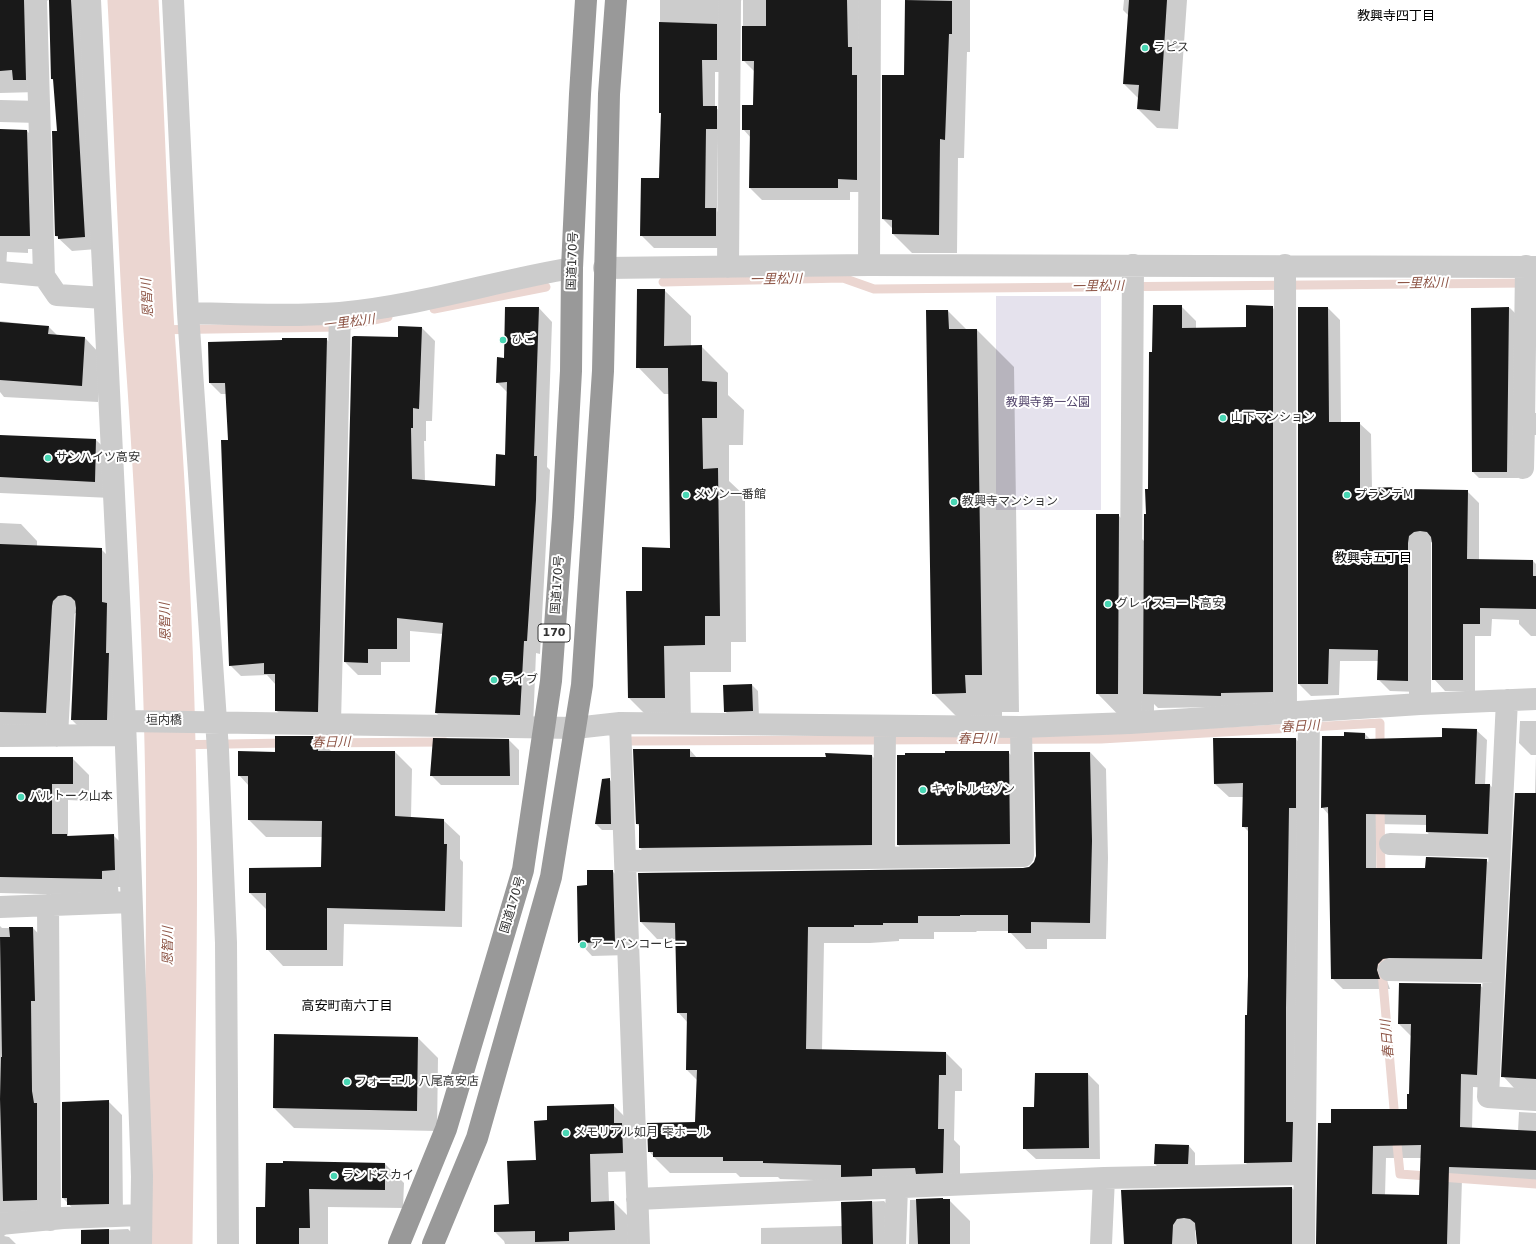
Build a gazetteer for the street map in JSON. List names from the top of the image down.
{
  "streets": {
    "highway": ["国道170号", "170"],
    "street": ["垣内橋"]
  },
  "crossings": [
    ["国道170号", "垣内橋"],
    ["170", "垣内橋"]
  ],
  "districts": ["教興寺四丁目", "教興寺五丁目", "高安町南六丁目"],
  "water": ["一里松川", "恩智川", "春日川"],
  "parks": ["教興寺第一公園"],
  "places": [
    "ラピス",
    "ひご",
    "山下マンション",
    "サンハイツ高安",
    "メゾン一番館",
    "プランテM",
    "教興寺マンション",
    "グレイスコート高安",
    "ライブ",
    "キャトルセゾン",
    "パルトーク山本",
    "アーバンコーヒー",
    "フォーエル 八尾高安店",
    "メモリアル如月 雫ホール",
    "ランドスカイ"
  ]
}
